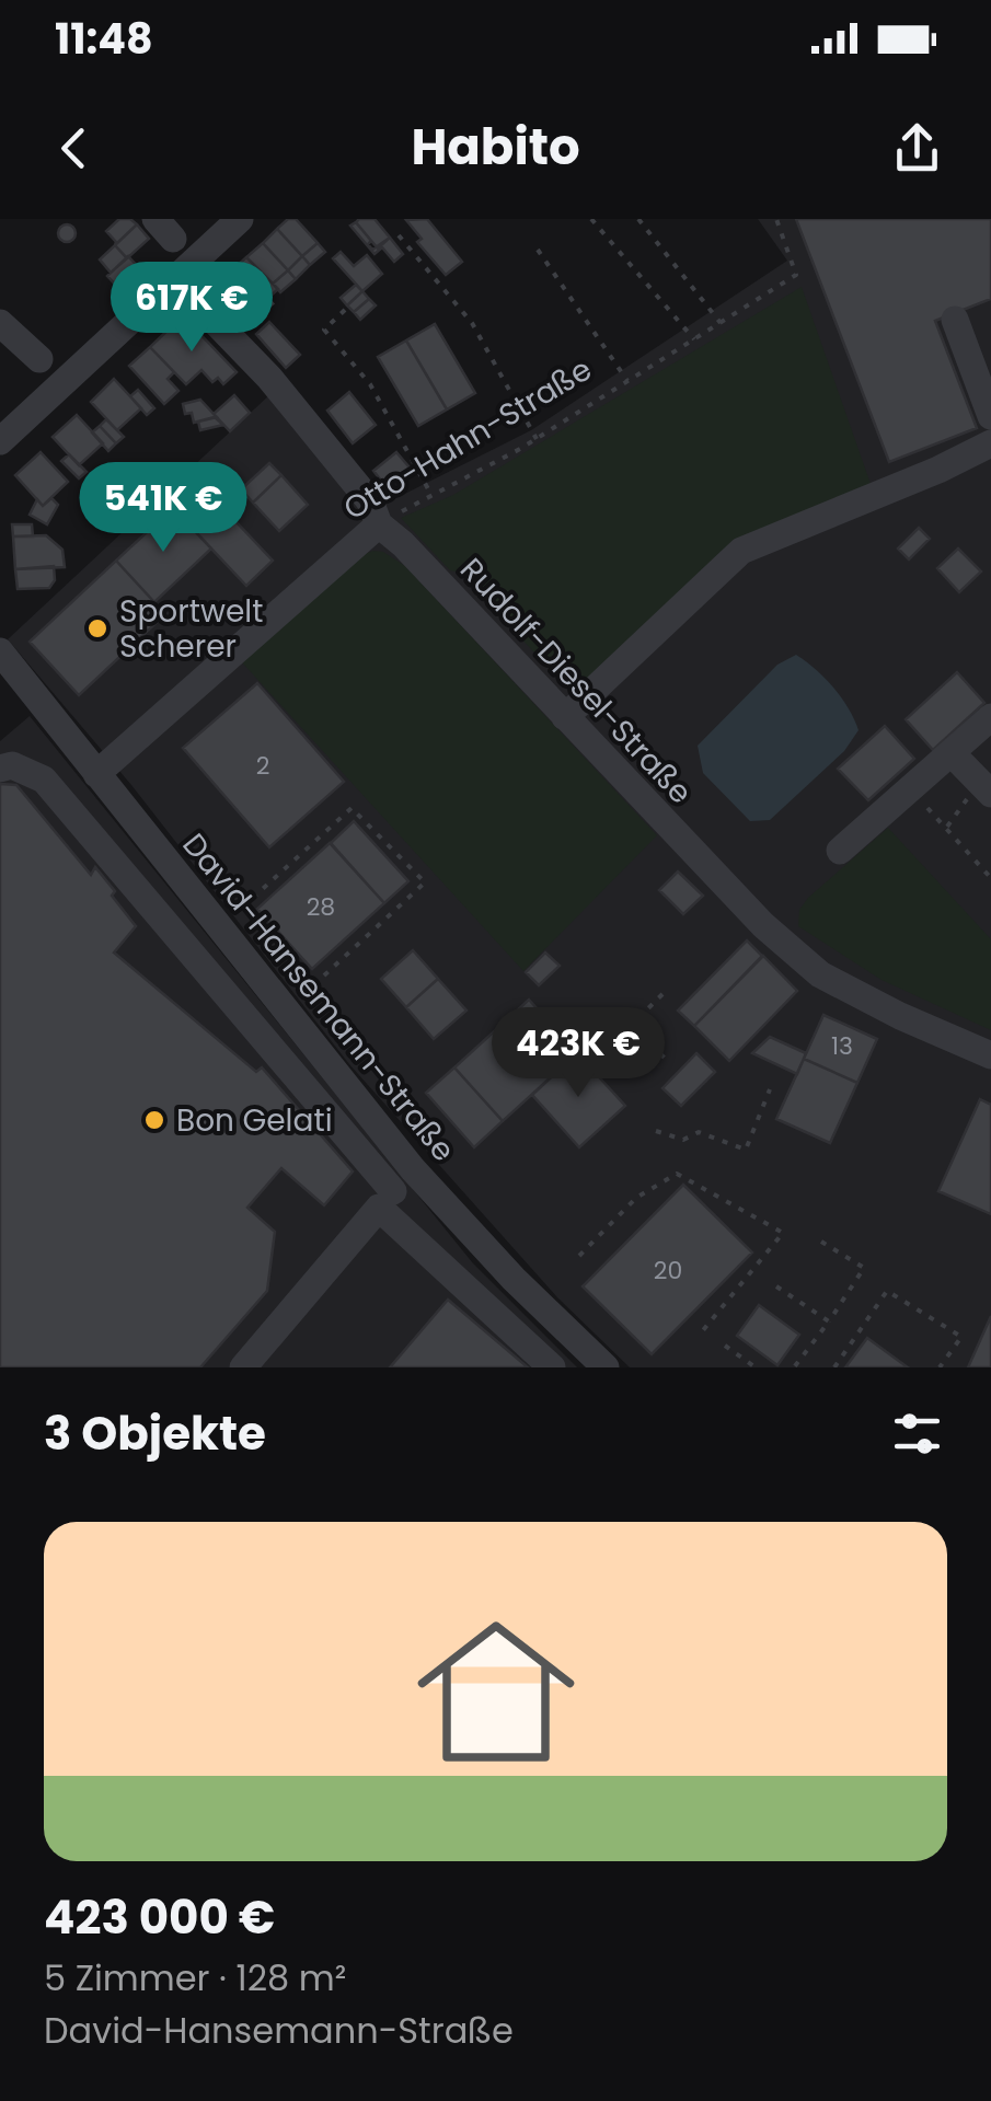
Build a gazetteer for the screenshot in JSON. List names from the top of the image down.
{
  "streets": {
    "street": ["Otto-Hahn-Straße", "Rudolf-Diesel-Straße", "David-Hansemann-Straße"]
  },
  "crossings": [
    ["Otto-Hahn-Straße", "Rudolf-Diesel-Straße"],
    ["Otto-Hahn-Straße", "David-Hansemann-Straße"]
  ],
  "places": ["Sportwelt Scherer", "Bon Gelati"],
  "house_numbers": [
    "2",
    "28",
    "13",
    "20"
  ],
  "page": {
    "status": "11:48",
    "header": "Habito",
    "price": ["617K €", "541K €", "423K €"],
    "heading": "3 Objekte",
    "list": [
      {
        "name": "423 000 €",
        "note": "5 Zimmer · 128 m² · David-Hansemann-Straße"
      }
    ]
  }
}
